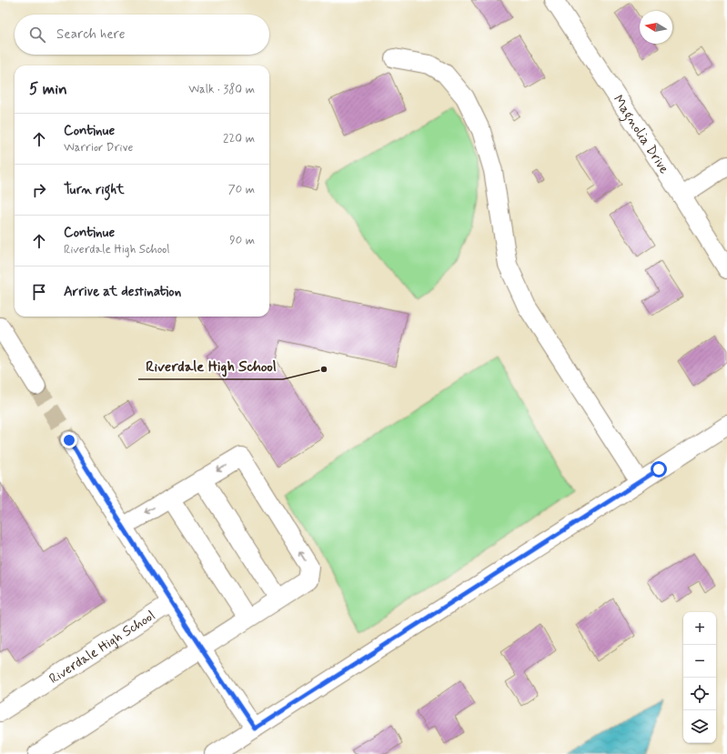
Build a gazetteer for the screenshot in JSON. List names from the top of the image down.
{
  "streets": {
    "street": ["Magnolia Drive", "Riverdale High School"]
  },
  "places": ["Riverdale High School"],
  "north": "left",
  "page": {
    "search": "Search here",
    "heading": ["5 min", "Walk · 380 m"],
    "list": [
      ["Continue", "Warrior Drive", "220 m"],
      ["Turn right", "70 m"],
      ["Continue", "Riverdale High School", "90 m"],
      "Arrive at destination"
    ],
    "map_buttons": ["+", "−"]
  }
}
